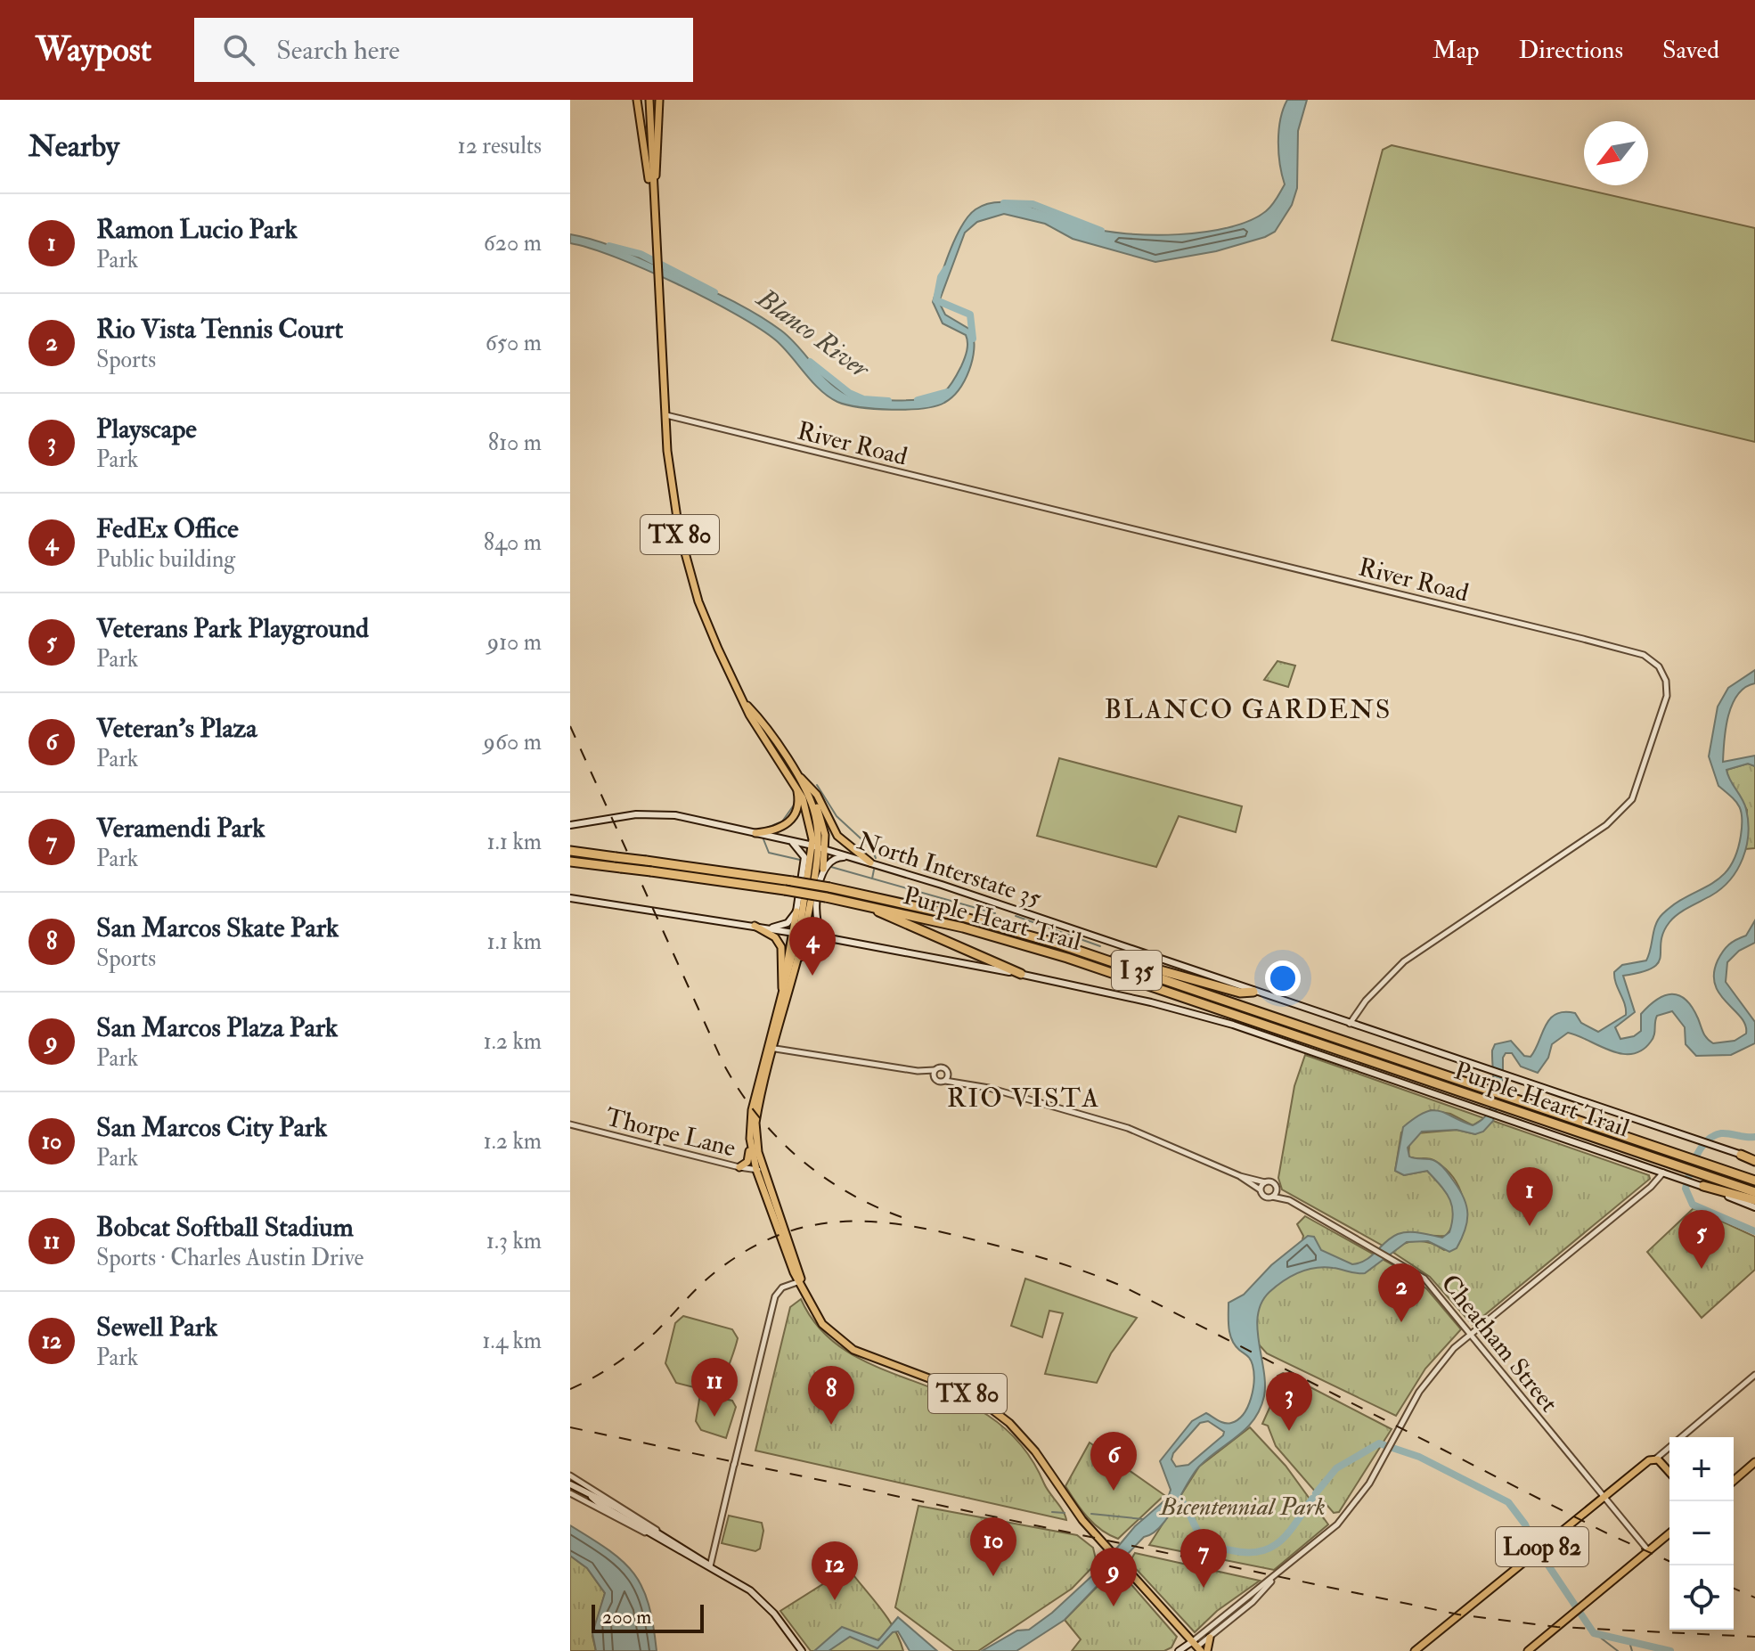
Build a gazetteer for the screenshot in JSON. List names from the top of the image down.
{
  "streets": {
    "highway": ["Purple Heart Trail", "I 35"],
    "main road": ["TX 80", "North Interstate 35", "Loop 82"],
    "street": ["River Road", "Thorpe Lane", "Cheatham Street"]
  },
  "crossings": [
    ["River Road", "TX 80"],
    ["River Road", "North Interstate 35"],
    ["TX 80", "North Interstate 35"],
    ["TX 80", "Thorpe Lane"],
    ["Cheatham Street", "Loop 82"]
  ],
  "districts": ["BLANCO GARDENS", "RIO VISTA"],
  "water": ["Blanco River"],
  "parks": ["Bicentennial Park"],
  "scale_bar": "200 m",
  "north": "bottom left",
  "page": {
    "header": "Waypost",
    "search": "Search here",
    "nav": ["Map", "Directions", "Saved"],
    "heading": ["Nearby", "12 results"],
    "list": [
      {
        "mark": "1",
        "name": "Ramon Lucio Park",
        "note": "Park",
        "value": "620 m"
      },
      {
        "mark": "2",
        "name": "Rio Vista Tennis Court",
        "note": "Sports",
        "value": "650 m"
      },
      {
        "mark": "3",
        "name": "Playscape",
        "note": "Park",
        "value": "810 m"
      },
      {
        "mark": "4",
        "name": "FedEx Office",
        "note": "Public building",
        "value": "840 m"
      },
      {
        "mark": "5",
        "name": "Veterans Park Playground",
        "note": "Park",
        "value": "910 m"
      },
      {
        "mark": "6",
        "name": "Veteran's Plaza",
        "note": "Park",
        "value": "960 m"
      },
      {
        "mark": "7",
        "name": "Veramendi Park",
        "note": "Park",
        "value": "1.1 km"
      },
      {
        "mark": "8",
        "name": "San Marcos Skate Park",
        "note": "Sports",
        "value": "1.1 km"
      },
      {
        "mark": "9",
        "name": "San Marcos Plaza Park",
        "note": "Park",
        "value": "1.2 km"
      },
      {
        "mark": "10",
        "name": "San Marcos City Park",
        "note": "Park",
        "value": "1.2 km"
      },
      {
        "mark": "11",
        "name": "Bobcat Softball Stadium",
        "note": "Sports · Charles Austin Drive",
        "value": "1.3 km"
      },
      {
        "mark": "12",
        "name": "Sewell Park",
        "note": "Park",
        "value": "1.4 km"
      }
    ],
    "pins": [
      "4",
      "1",
      "5",
      "2",
      "11",
      "8",
      "3",
      "6",
      "10",
      "7",
      "12",
      "9"
    ],
    "map_buttons": ["+", "−"],
    "scale": "200 m"
  }
}
